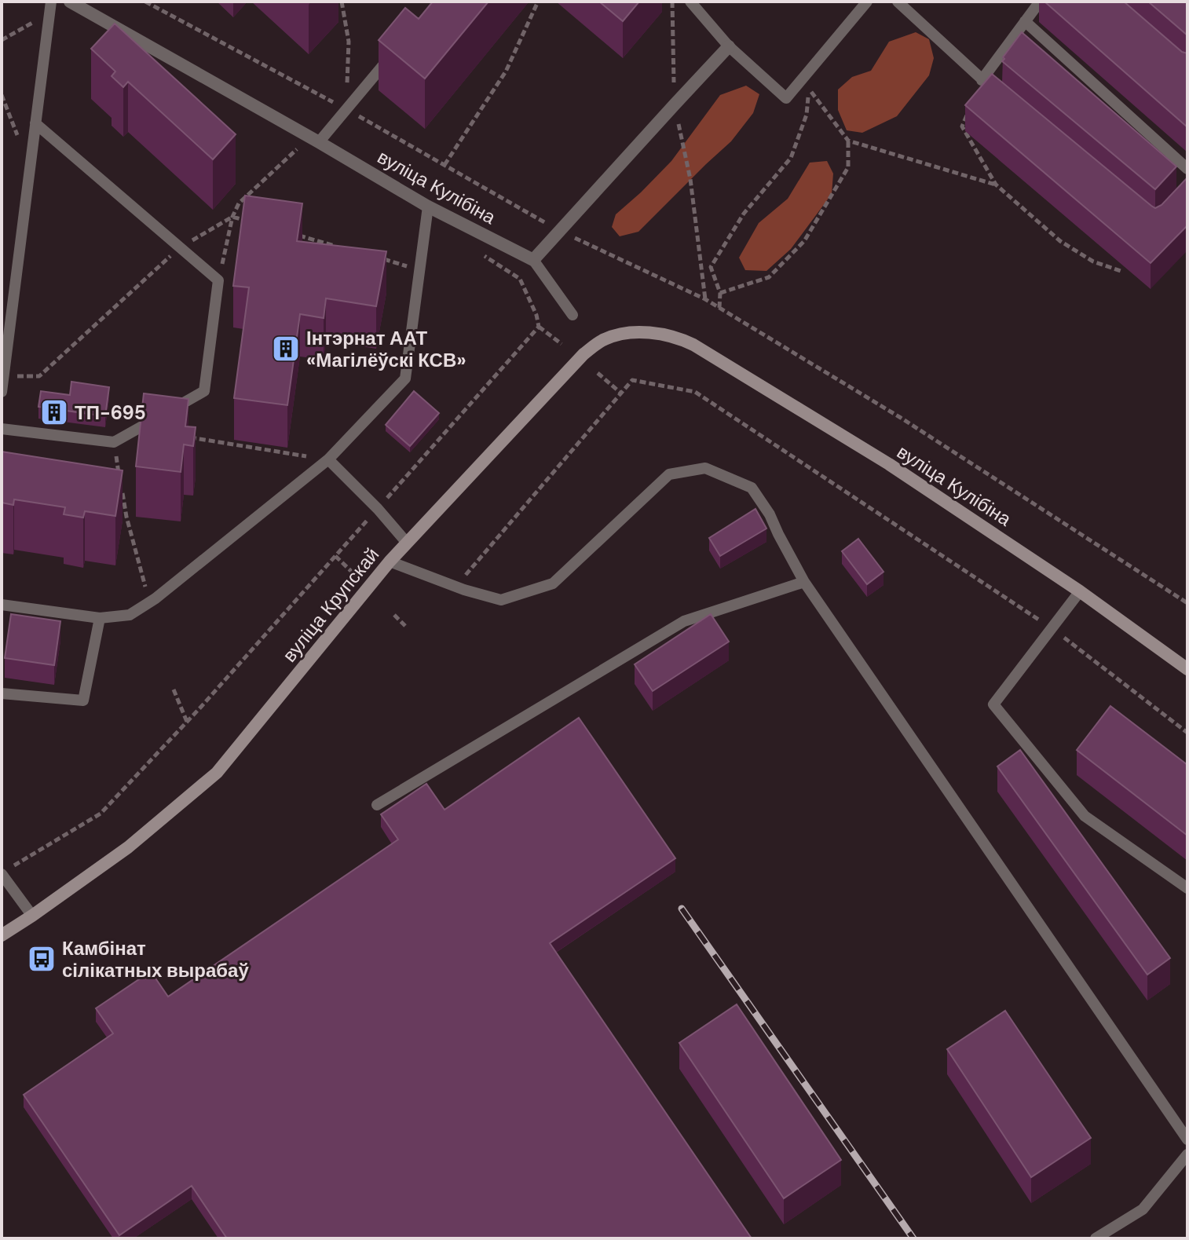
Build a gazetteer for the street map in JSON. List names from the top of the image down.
{
  "streets": {
    "main road": ["вуліца Кулібіна", "вуліца Крупскай"]
  },
  "crossings": [
    ["вуліца Кулібіна", "вуліца Крупскай"]
  ],
  "places": {
    "building": ["Інтэрнат ААТ «Магілёўскі КСВ»", "ТП-695"],
    "bus stop": ["Камбінат сілікатных вырабаў"]
  }
}
